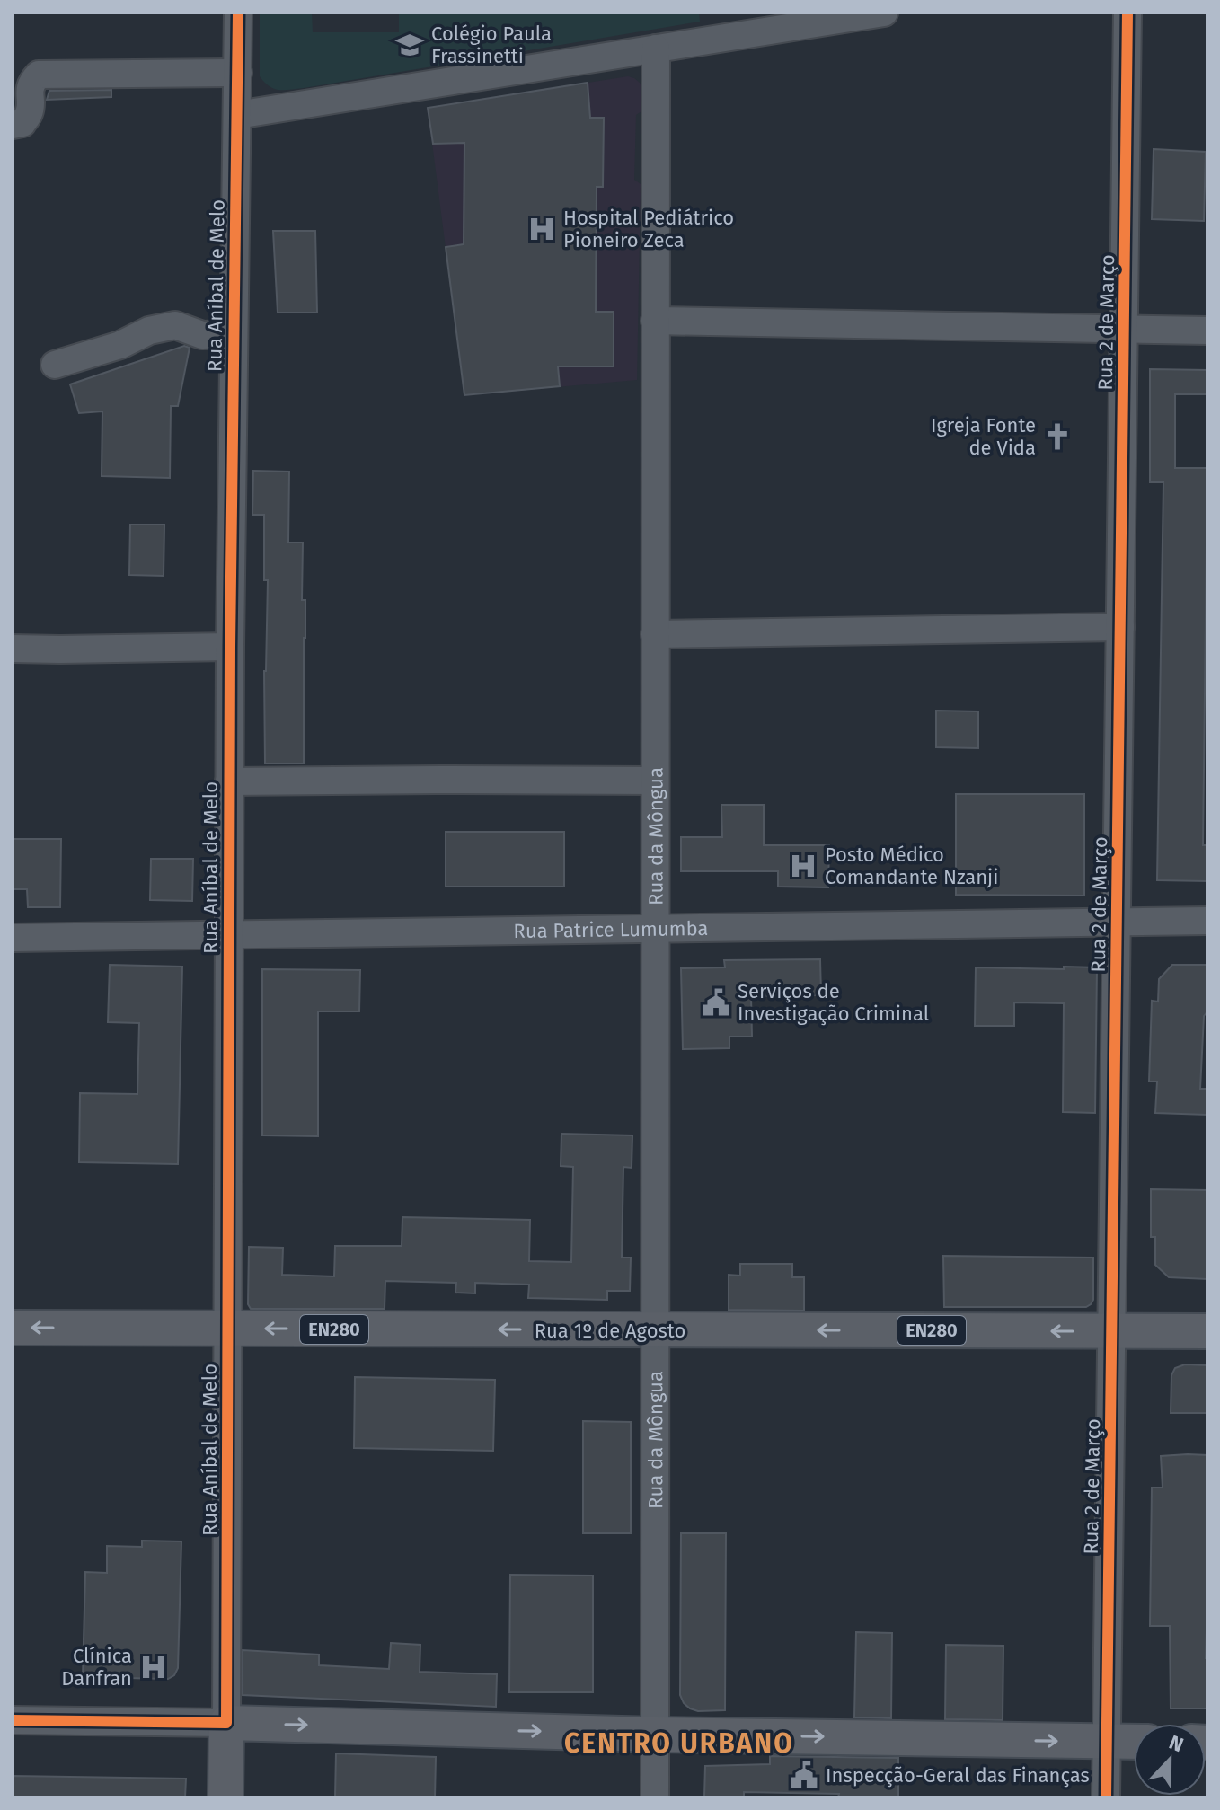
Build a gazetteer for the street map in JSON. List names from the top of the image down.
{
  "streets": {
    "main road": ["Rua Aníbal de Melo", "EN280", "Rua 1º de Agosto"],
    "street": ["Rua 2 de Março", "Rua da Môngua", "Rua Patrice Lumumba"]
  },
  "crossings": [
    ["Rua Aníbal de Melo", "Rua Patrice Lumumba"],
    ["Rua Aníbal de Melo", "Rua 1º de Agosto"],
    ["Rua 2 de Março", "Rua Patrice Lumumba"],
    ["Rua 2 de Março", "Rua 1º de Agosto"],
    ["Rua da Môngua", "Rua Patrice Lumumba"],
    ["Rua da Môngua", "Rua 1º de Agosto"]
  ],
  "one_way": ["Rua 1º de Agosto"],
  "districts": ["CENTRO URBANO"],
  "places": {
    "school or university": ["Colégio Paula Frassinetti"],
    "hospital": ["Hospital Pediátrico Pioneiro Zeca", "Posto Médico Comandante Nzanji", "Clínica Danfran"],
    "church": ["Igreja Fonte de Vida"],
    "public building": ["Serviços de Investigação Criminal", "Inspecção-Geral das Finanças"]
  },
  "north": "top"
}
